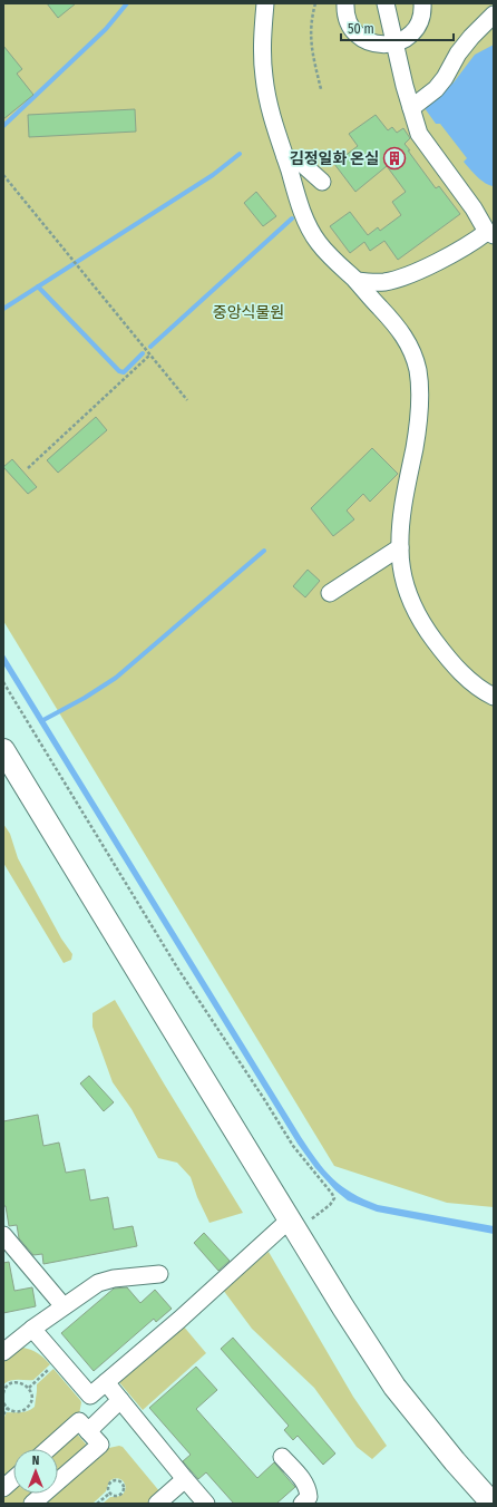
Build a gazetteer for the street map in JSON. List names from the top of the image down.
{
  "parks": ["중앙식물원"],
  "places": {
    "building": ["김정일화 온실"]
  },
  "scale_bar": "50 m",
  "north": "top"
}
